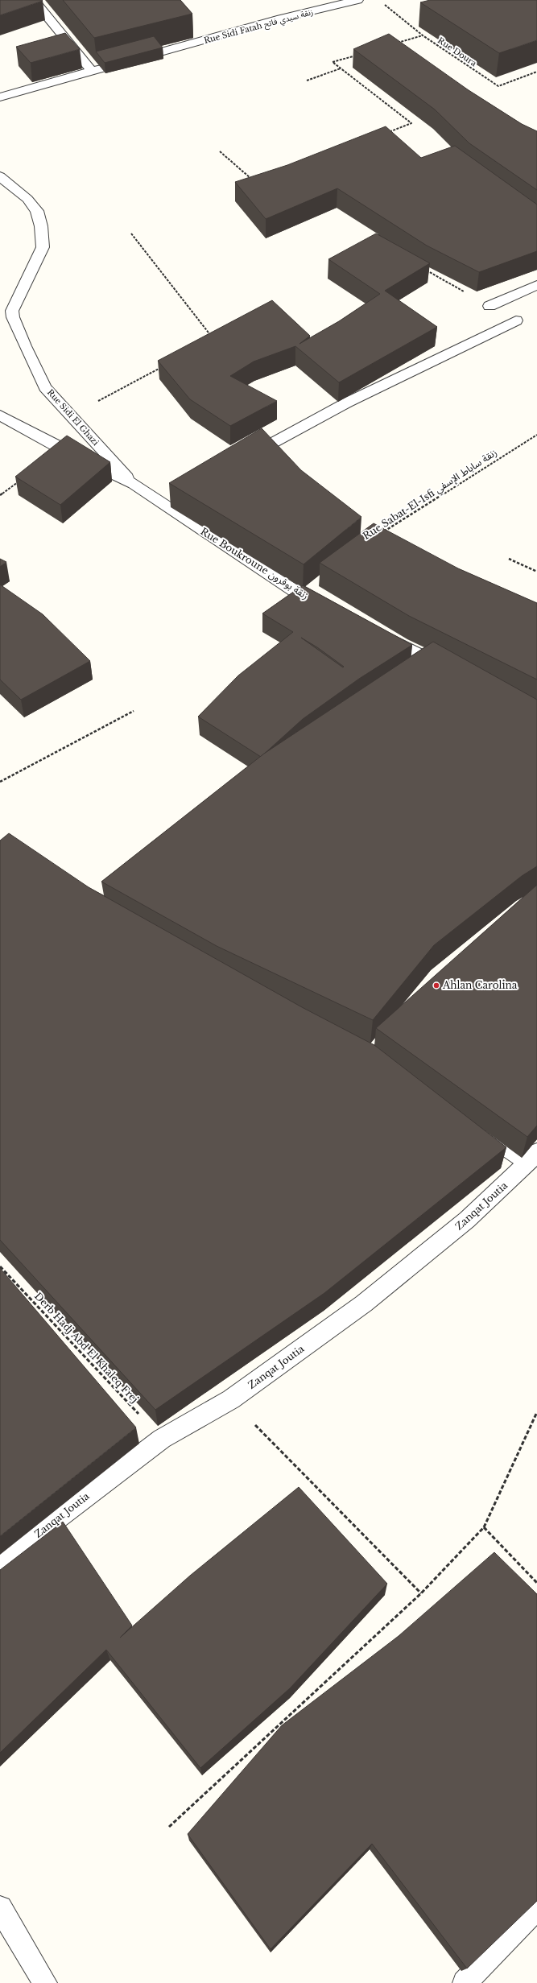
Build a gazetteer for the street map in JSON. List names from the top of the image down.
{
  "streets": {
    "street": [
      "Rue Sidi Fatah زنقة سيدي فاتح",
      "Rue Sidi El Ghazi",
      "Rue Boukroune زنقة بوقرون",
      "Zanqat Joutia"
    ],
    "path": ["Rue Doura", "Rue Sabat-El-Isfi زنقة ساباط الإسفي", "Derb Hadj Abd El Khaleq Frej"]
  },
  "crossings": [
    ["Rue Sidi El Ghazi", "Rue Boukroune زنقة بوقرون"],
    ["Zanqat Joutia", "Derb Hadj Abd El Khaleq Frej"]
  ],
  "places": ["Ahlan Carolina"]
}
